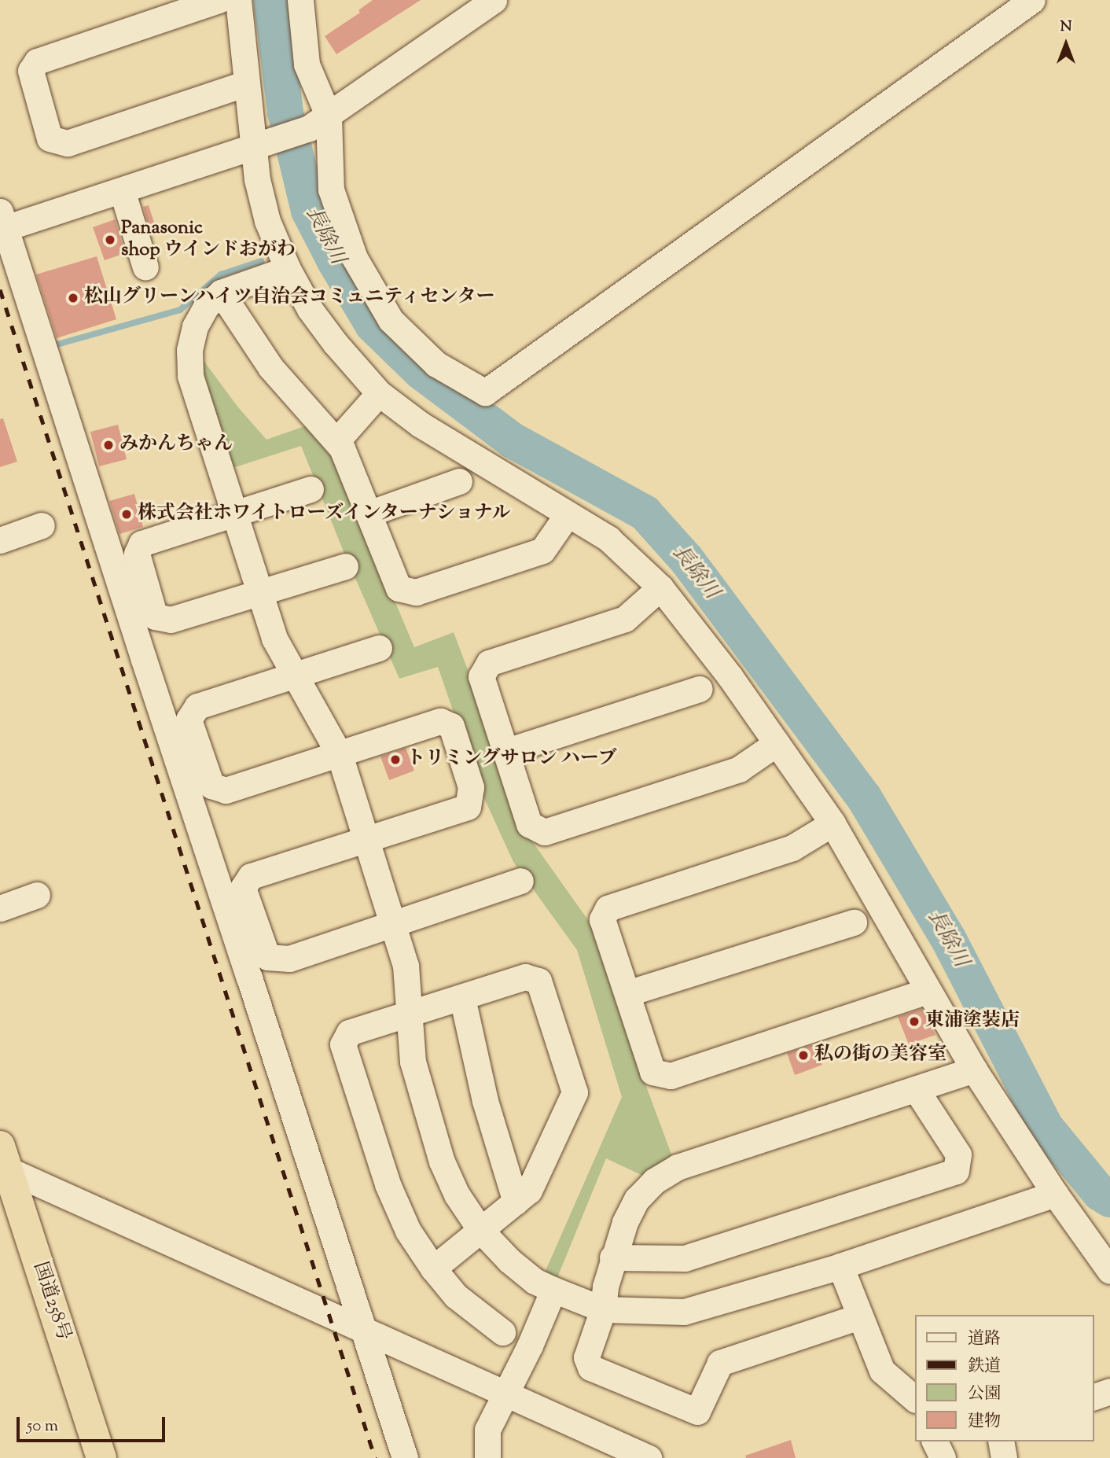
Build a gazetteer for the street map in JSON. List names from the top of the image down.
{
  "streets": {
    "highway": ["国道258号"]
  },
  "water": ["長除川"],
  "places": [
    "Panasonic shop ウインドおがわ",
    "松山グリーンハイツ自治会コミュニティセンター",
    "みかんちゃん",
    "株式会社ホワイトローズインターナショナル",
    "トリミングサロン ハーブ",
    "東浦塗装店",
    "私の街の美容室"
  ],
  "legend": [
    "道路",
    "鉄道",
    "公園",
    "建物"
  ],
  "scale_bar": "50 m",
  "north": "top"
}
